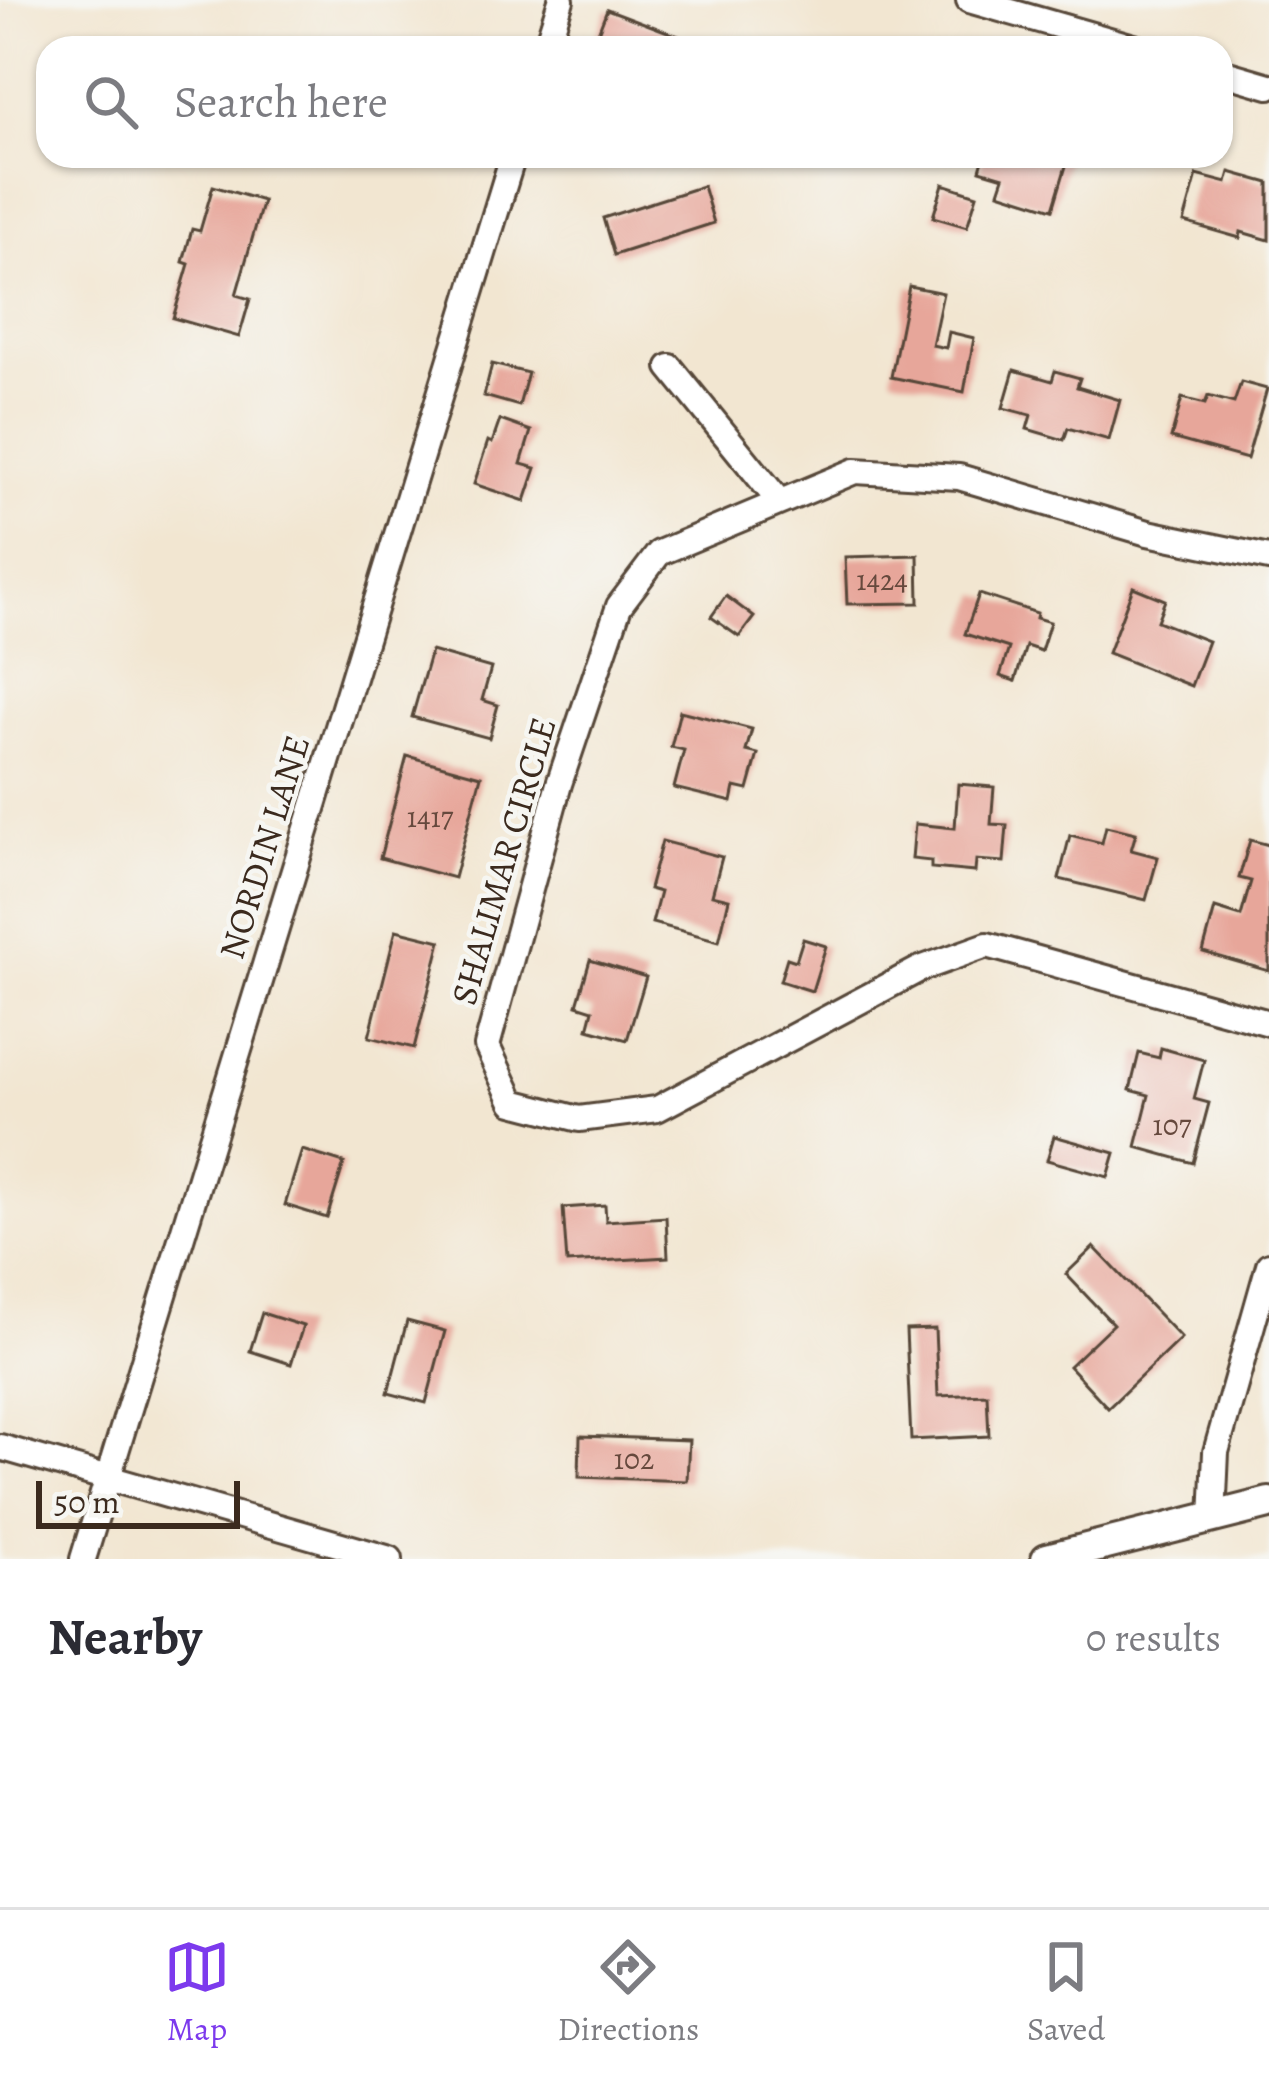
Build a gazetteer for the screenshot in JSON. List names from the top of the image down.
{
  "streets": {
    "street": ["NORDIN LANE", "SHALIMAR CIRCLE"]
  },
  "house_numbers": [
    "1424",
    "1417",
    "107",
    "102"
  ],
  "scale_bar": "50 m",
  "page": {
    "search": "Search here",
    "scale": "50 m",
    "heading": ["Nearby", "0 results"],
    "nav": ["Map", "Directions", "Saved"]
  }
}
